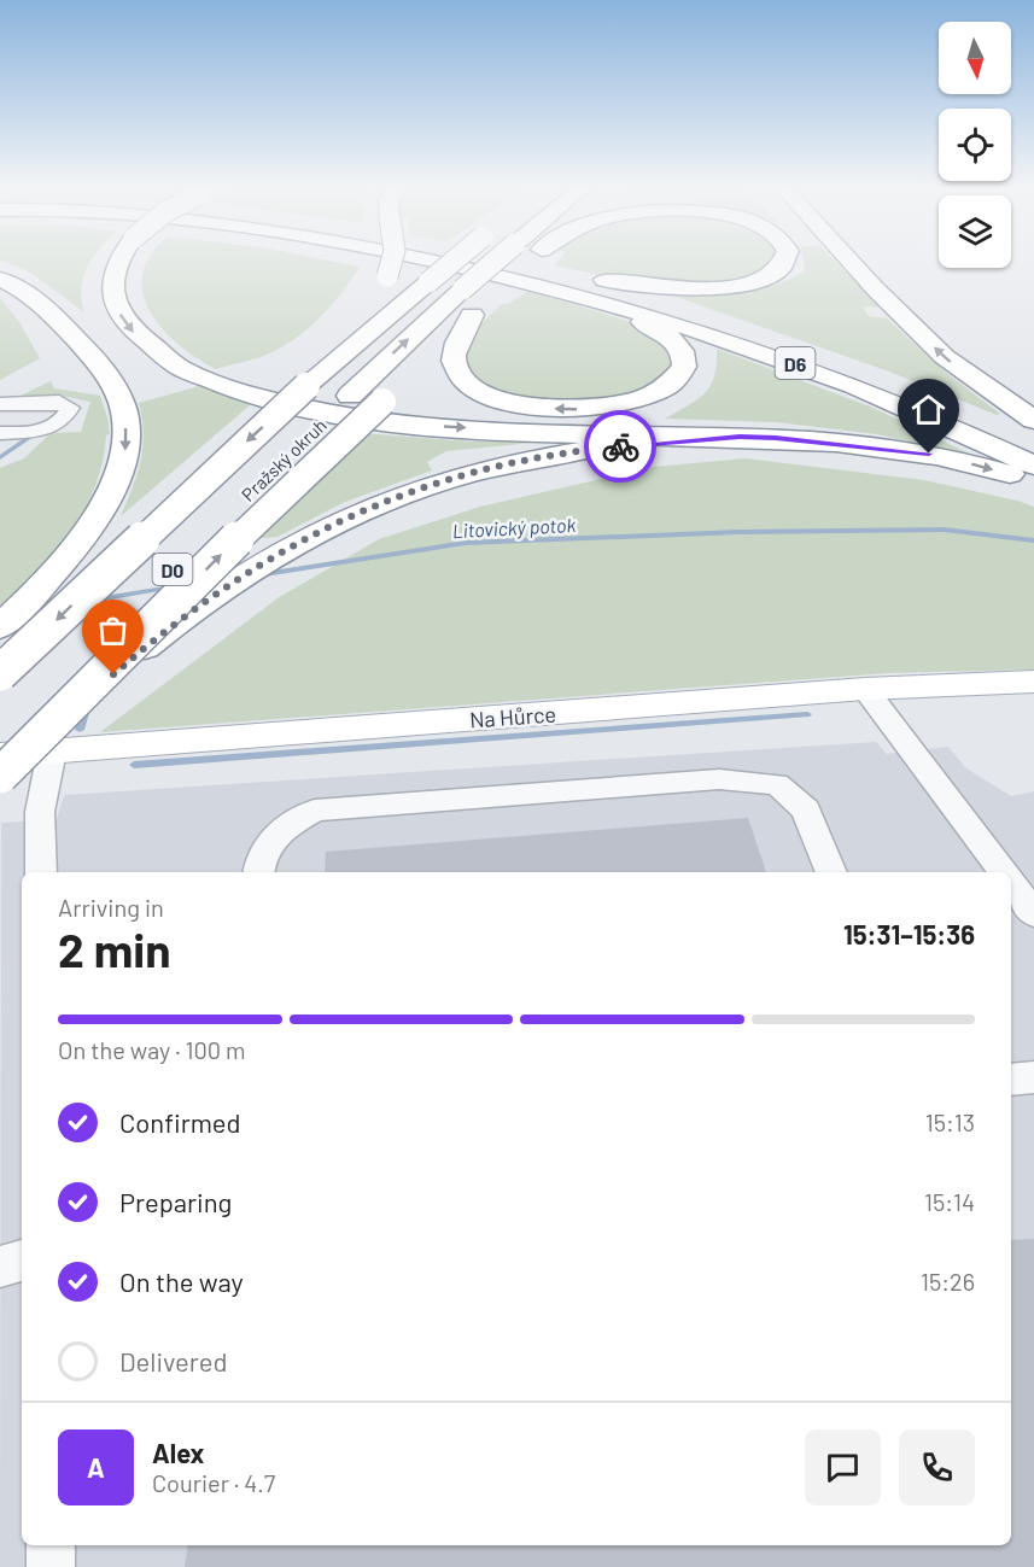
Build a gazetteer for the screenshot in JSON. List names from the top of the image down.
{
  "streets": {
    "highway": ["D6", "Pražský okruh", "D0"],
    "main road": ["Na Hůrce"]
  },
  "water": ["Litovický potok"],
  "north": "bottom",
  "page": {
    "heading": ["2 min", "Arriving in", "15:31–15:36"],
    "panel": ["Alex", "Courier · 4.7"],
    "bar": "On the way · 100 m",
    "list": [
      ["Confirmed", "15:13"],
      ["Preparing", "15:14"],
      ["On the way", "15:26"],
      "Delivered"
    ],
    "round": "A"
  }
}
